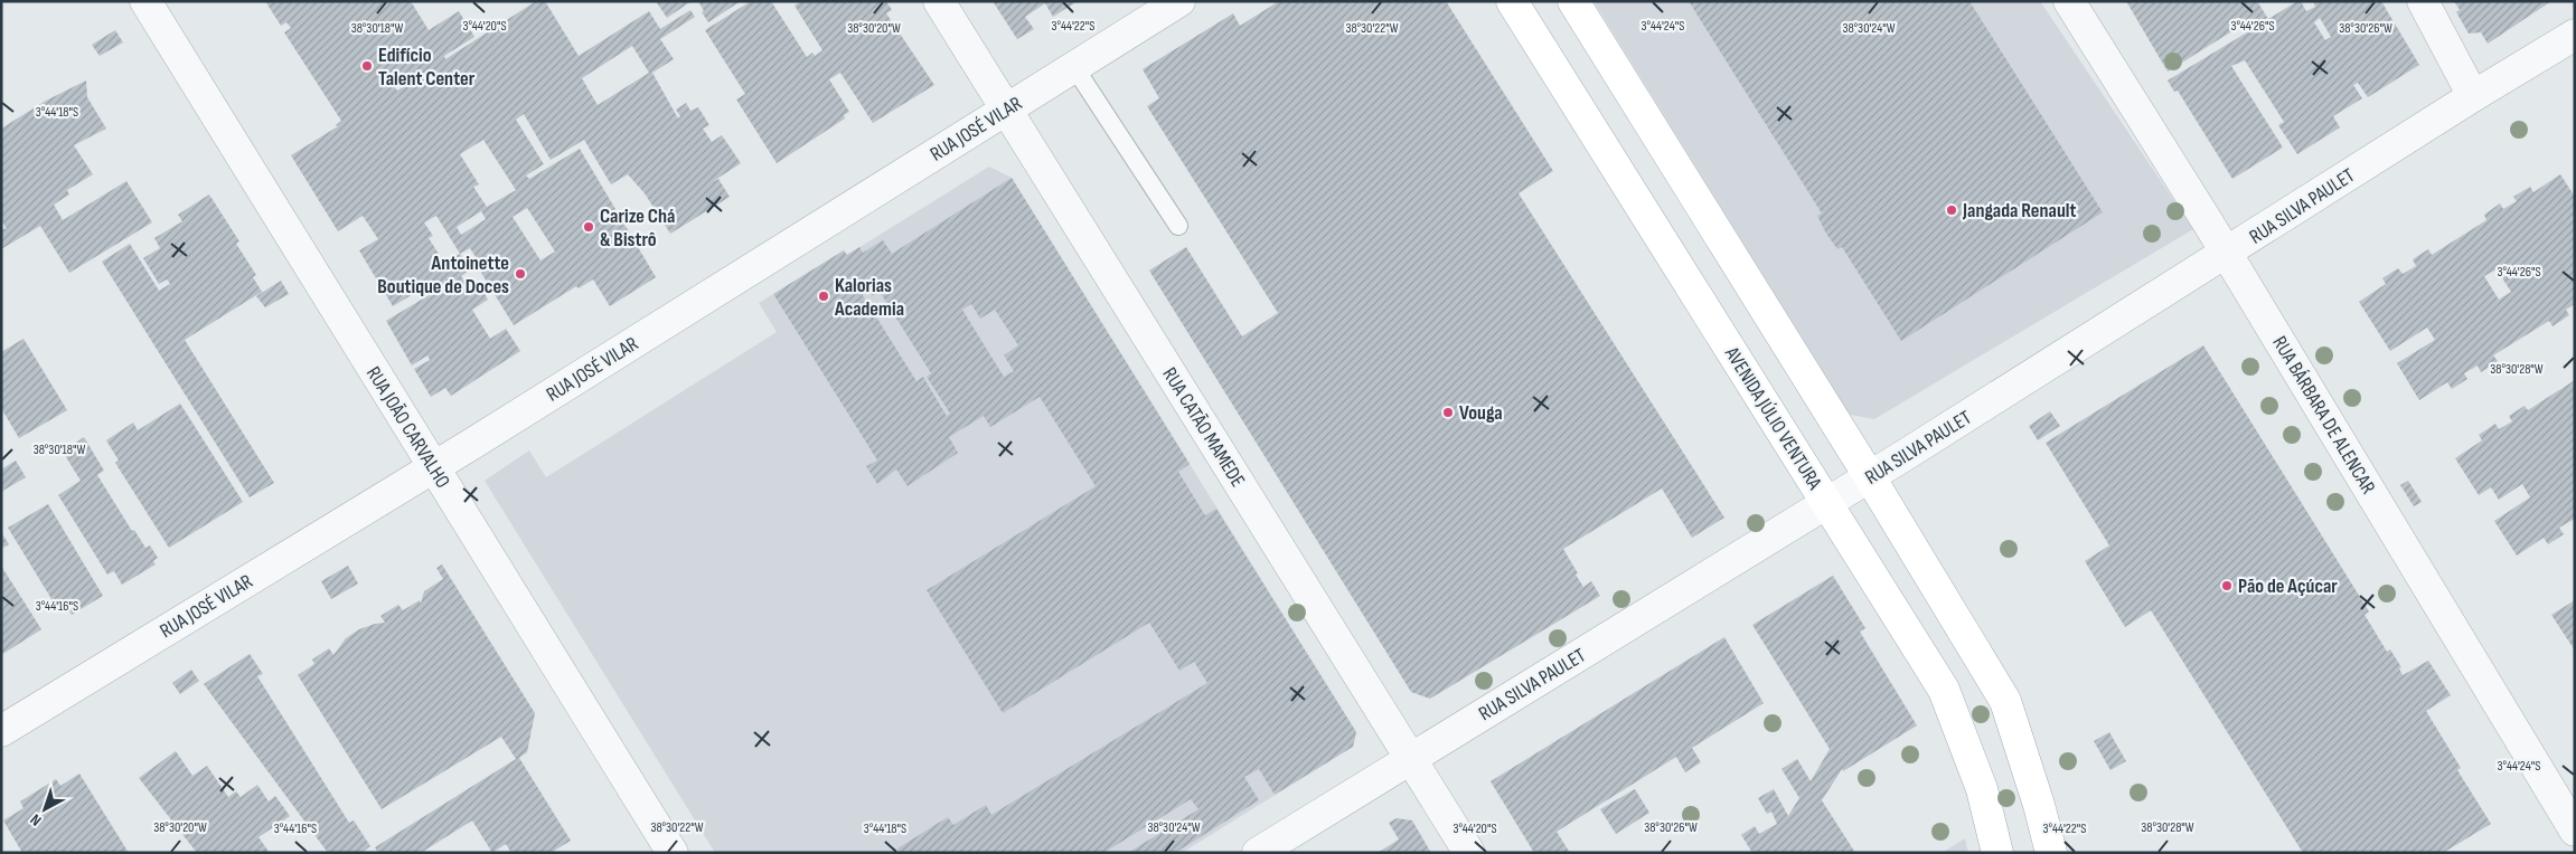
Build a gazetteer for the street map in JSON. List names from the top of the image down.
{
  "streets": {
    "main road": ["AVENIDA JÚLIO VENTURA"],
    "street": [
      "RUA JOSÉ VILAR",
      "RUA SILVA PAULET",
      "RUA BÁRBARA DE ALENCAR",
      "RUA JOÃO CARVALHO",
      "RUA CATÃO MAMEDE"
    ]
  },
  "crossings": [
    ["RUA JOSÉ VILAR", "RUA JOÃO CARVALHO"],
    ["RUA JOSÉ VILAR", "RUA CATÃO MAMEDE"],
    ["RUA SILVA PAULET", "RUA BÁRBARA DE ALENCAR"],
    ["RUA SILVA PAULET", "AVENIDA JÚLIO VENTURA"],
    ["RUA SILVA PAULET", "RUA CATÃO MAMEDE"]
  ],
  "places": [
    "Edifício Talent Center",
    "Jangada Renault",
    "Carize Chá & Bistrô",
    "Antoinette Boutique de Doces",
    "Kalorias Academia",
    "Vouga",
    "Pão de Açúcar"
  ],
  "north": "bottom left",
  "coordinates": [
    "3°44'20\"S",
    "3°44'22\"S",
    "3°44'24\"S",
    "3°44'26\"S",
    "38°30'18\"W",
    "38°30'20\"W",
    "38°30'22\"W",
    "38°30'24\"W",
    "38°30'26\"W",
    "3°44'18\"S",
    "38°30'28\"W",
    "3°44'16\"S"
  ]
}
